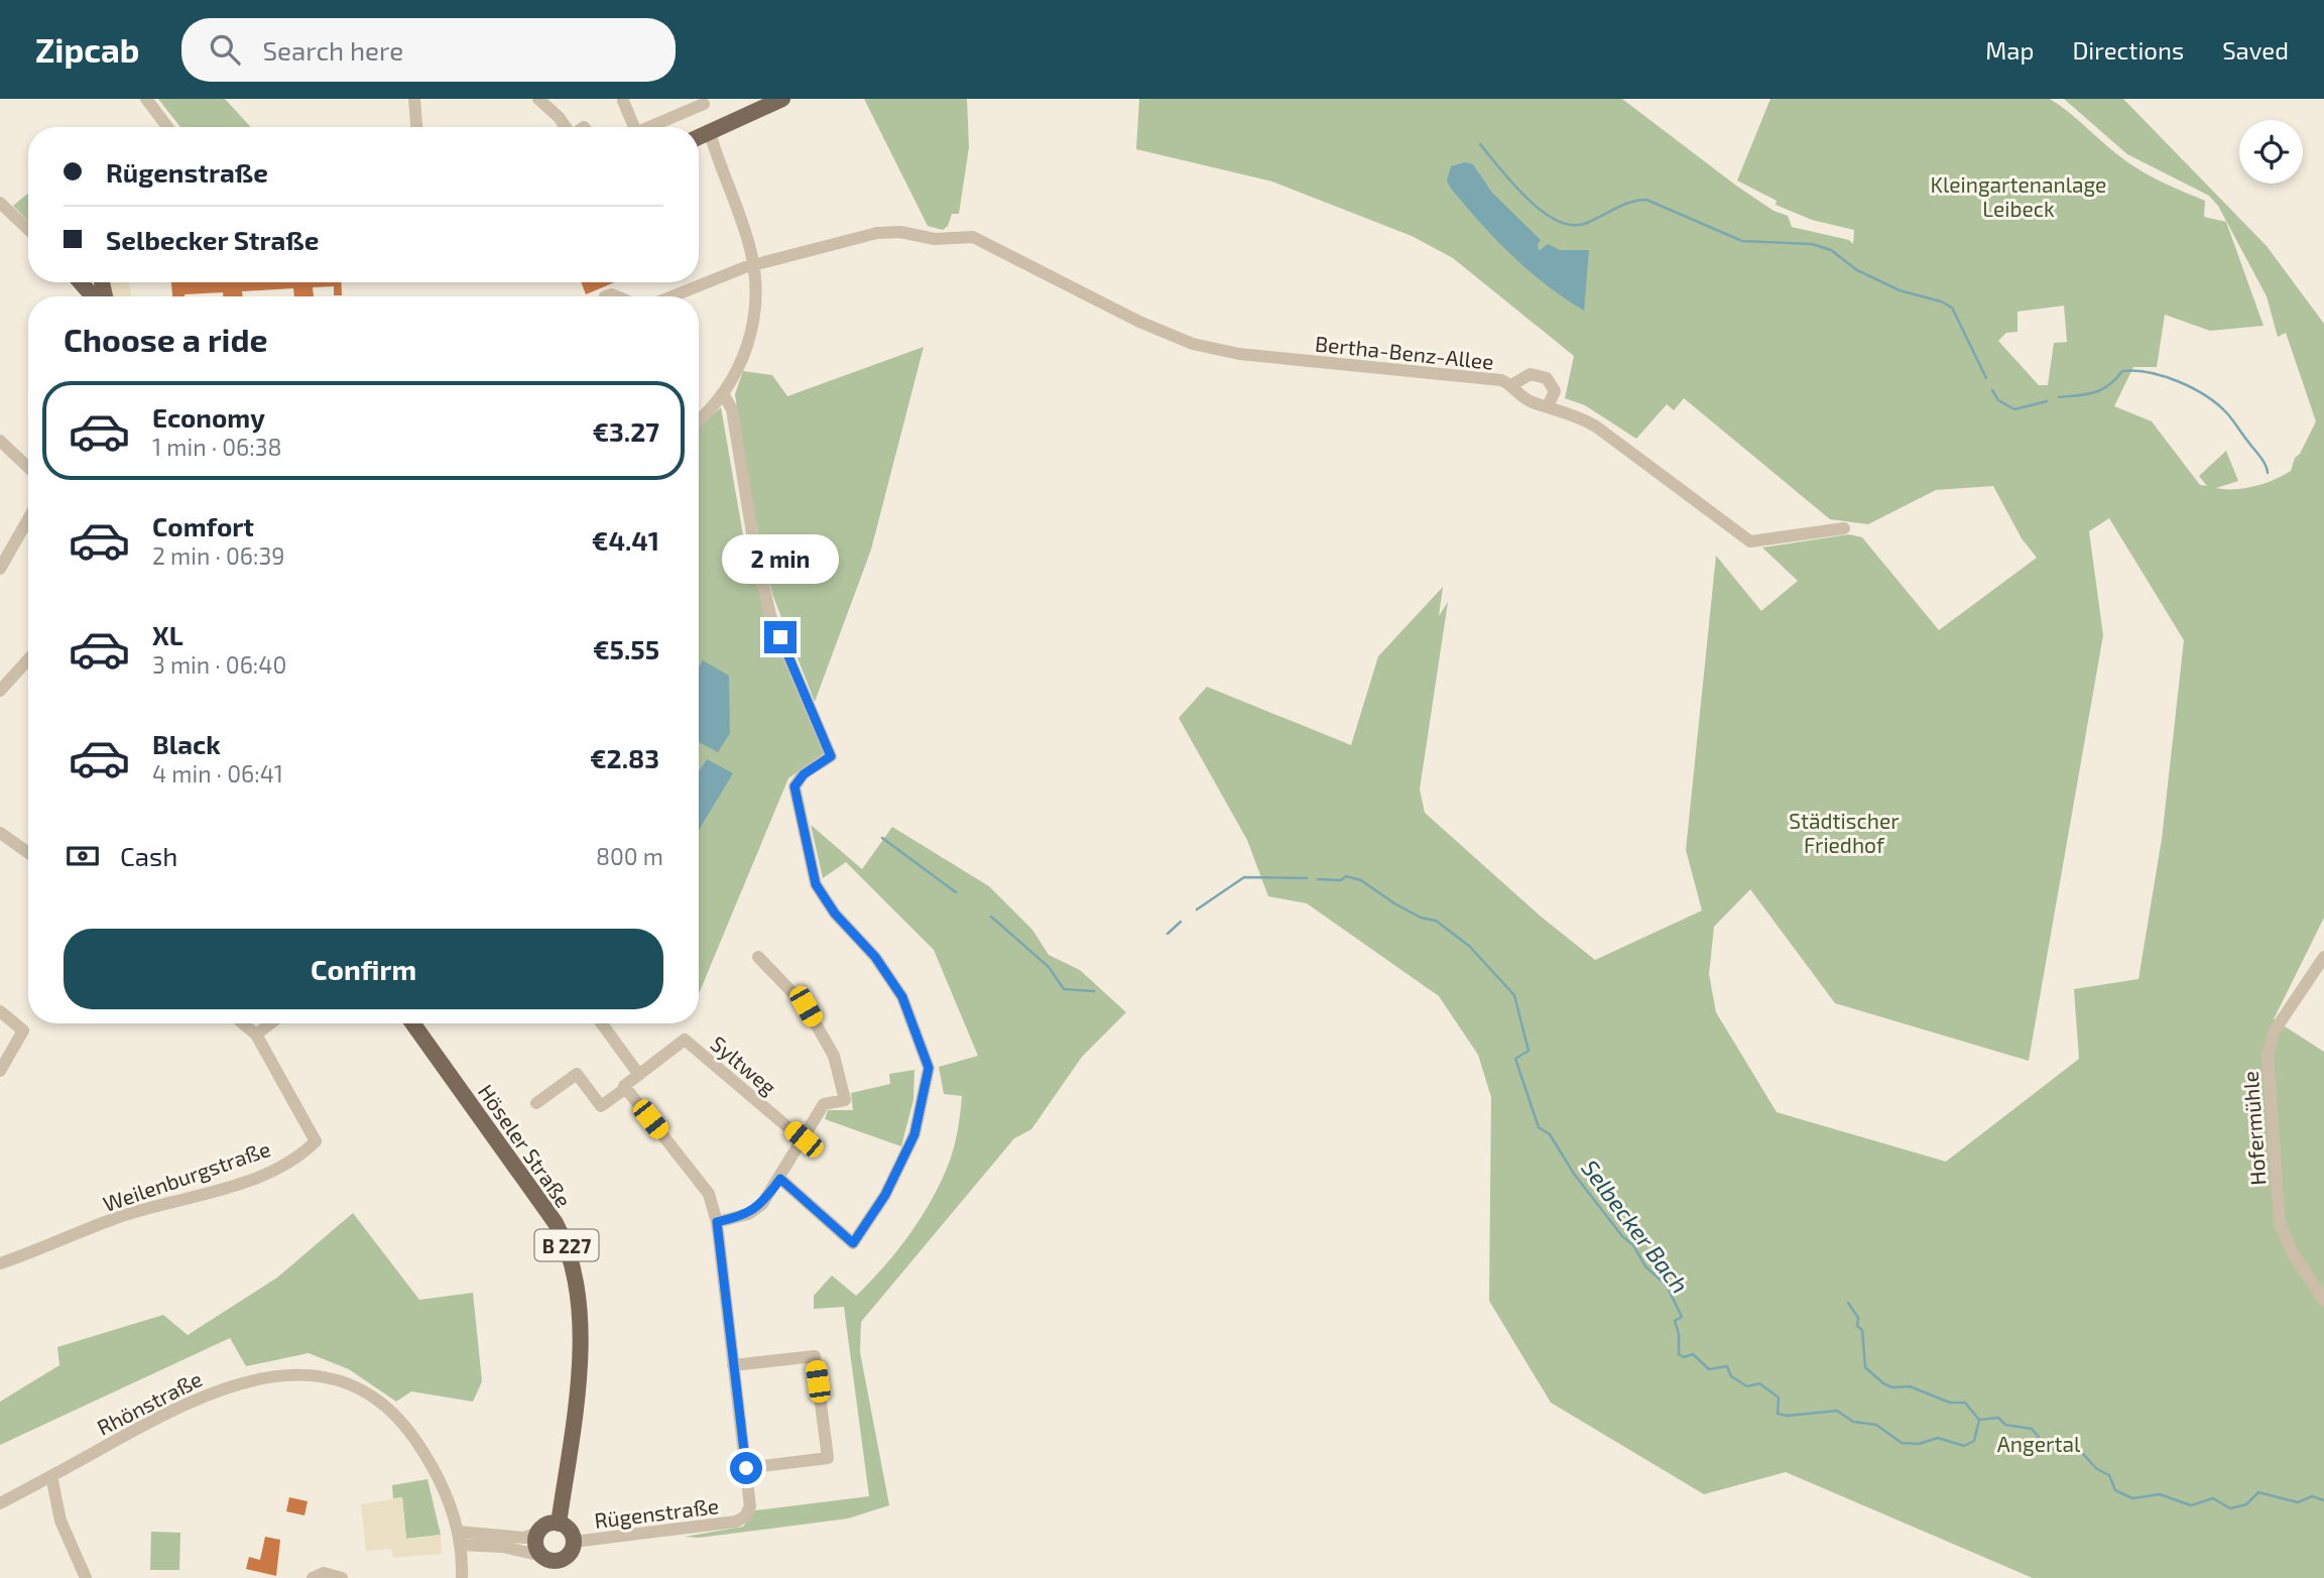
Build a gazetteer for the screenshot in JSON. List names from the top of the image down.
{
  "streets": {
    "main road": ["Höseler Straße", "B 227"],
    "street": [
      "Bertha-Benz-Allee",
      "Syltweg",
      "Hofermühle",
      "Weilenburgstraße",
      "Rhönstraße",
      "Rügenstraße"
    ]
  },
  "crossings": [
    ["Syltweg", "Rügenstraße"],
    ["Höseler Straße", "Rügenstraße"]
  ],
  "water": ["Selbecker Bach"],
  "parks": ["Kleingartenanlage Leibeck", "Städtischer Friedhof", "Angertal"],
  "page": {
    "header": "Zipcab",
    "search": "Search here",
    "nav": ["Map", "Directions", "Saved"],
    "banner": ["Rügenstraße", "Selbecker Straße"],
    "heading": "Choose a ride",
    "list": [
      {
        "name": "Economy",
        "note": "1 min · 06:38",
        "value": "€3.27"
      },
      {
        "name": "Comfort",
        "note": "2 min · 06:39",
        "value": "€4.41"
      },
      {
        "name": "XL",
        "note": "3 min · 06:40",
        "value": "€5.55"
      },
      {
        "name": "Black",
        "note": "4 min · 06:41",
        "value": "€2.83"
      }
    ],
    "bubble": "2 min",
    "pay": ["Cash", "800 m"],
    "buttons": "Confirm"
  }
}
